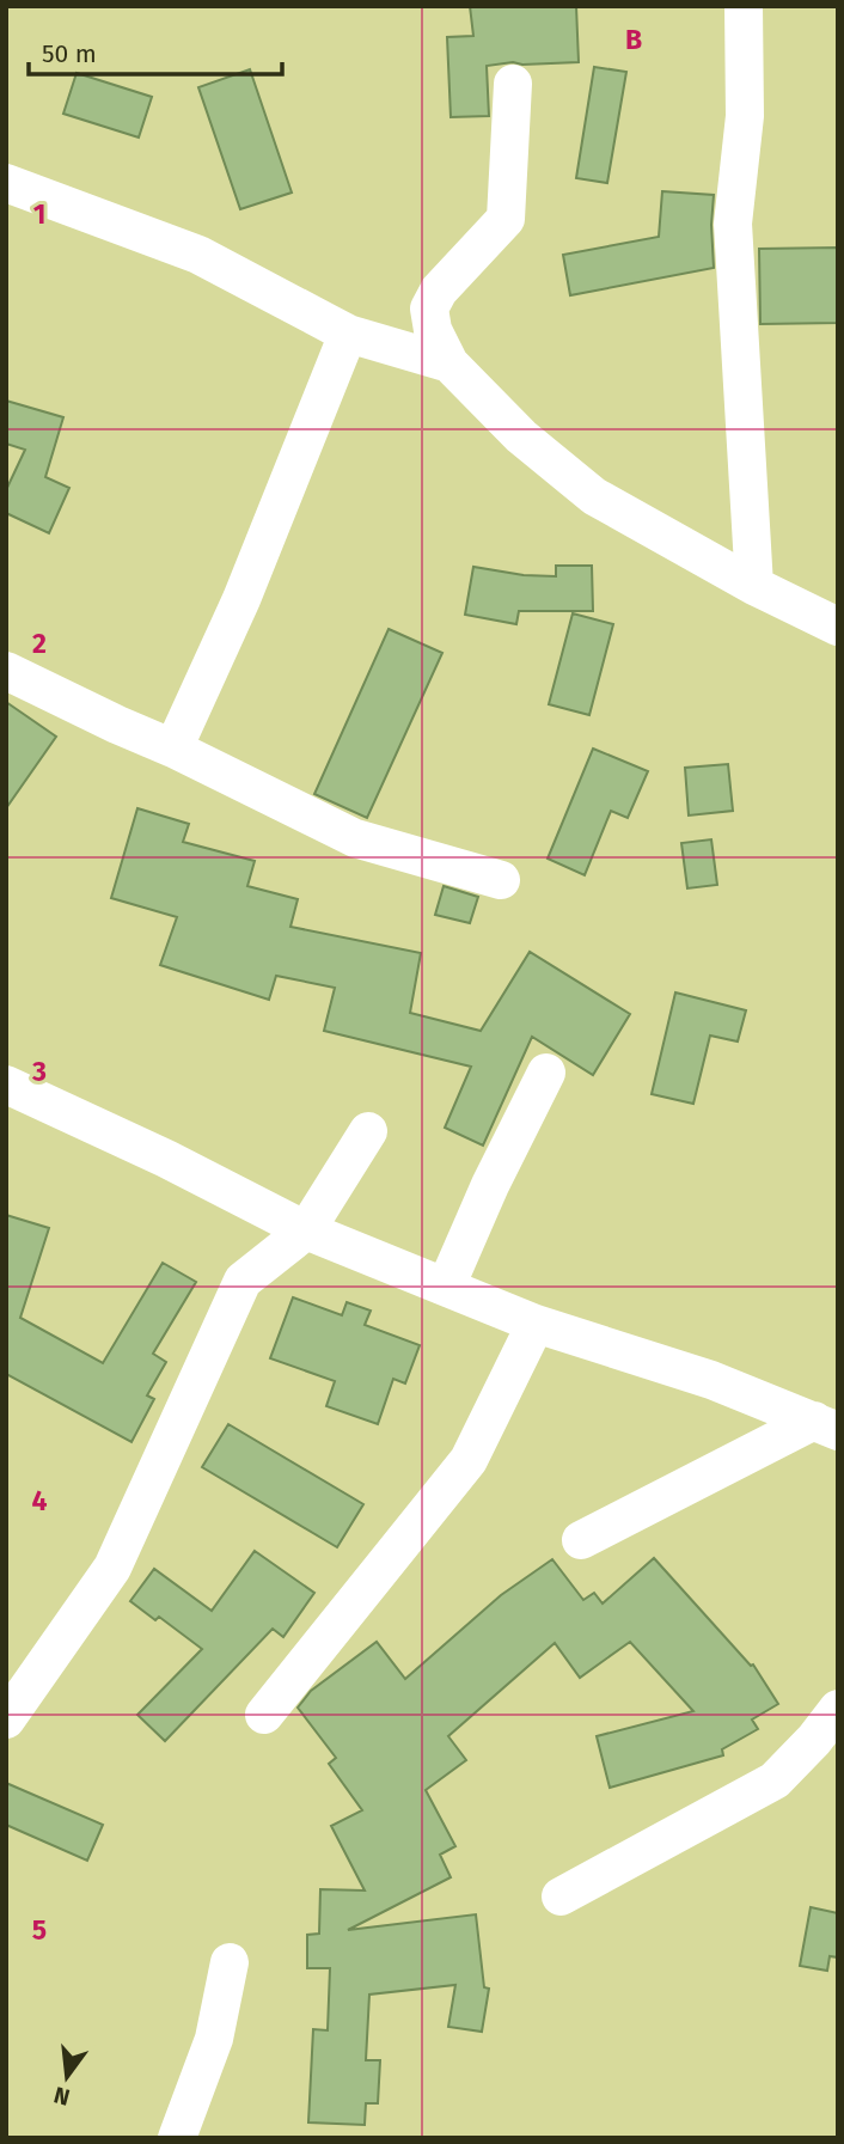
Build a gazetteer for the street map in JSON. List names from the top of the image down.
{
  "scale_bar": "50 m",
  "north": "bottom",
  "grid": {
    "columns": ["B"],
    "rows": [
      "1",
      "2",
      "3",
      "4",
      "5"
    ]
  }
}
